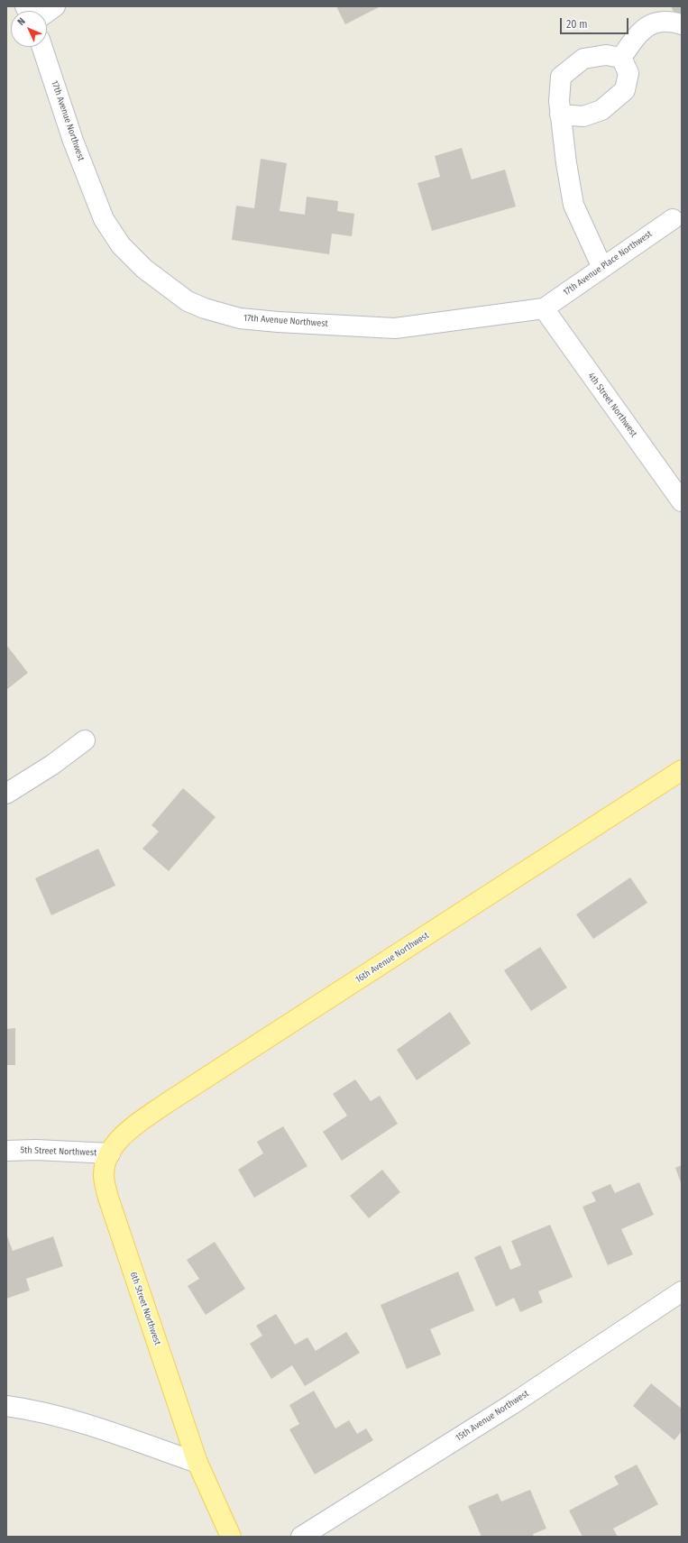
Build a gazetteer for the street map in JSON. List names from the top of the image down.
{
  "streets": {
    "main road": ["16th Avenue Northwest", "6th Street Northwest"],
    "street": [
      "17th Avenue Northwest",
      "17th Avenue Place Northwest",
      "4th Street Northwest",
      "5th Street Northwest",
      "15th Avenue Northwest"
    ]
  },
  "crossings": [
    ["17th Avenue Northwest", "17th Avenue Place Northwest"],
    ["17th Avenue Northwest", "4th Street Northwest"],
    ["17th Avenue Place Northwest", "4th Street Northwest"],
    ["16th Avenue Northwest", "5th Street Northwest"],
    ["16th Avenue Northwest", "6th Street Northwest"],
    ["5th Street Northwest", "6th Street Northwest"]
  ],
  "scale_bar": "20 m",
  "north": "top left"
}
